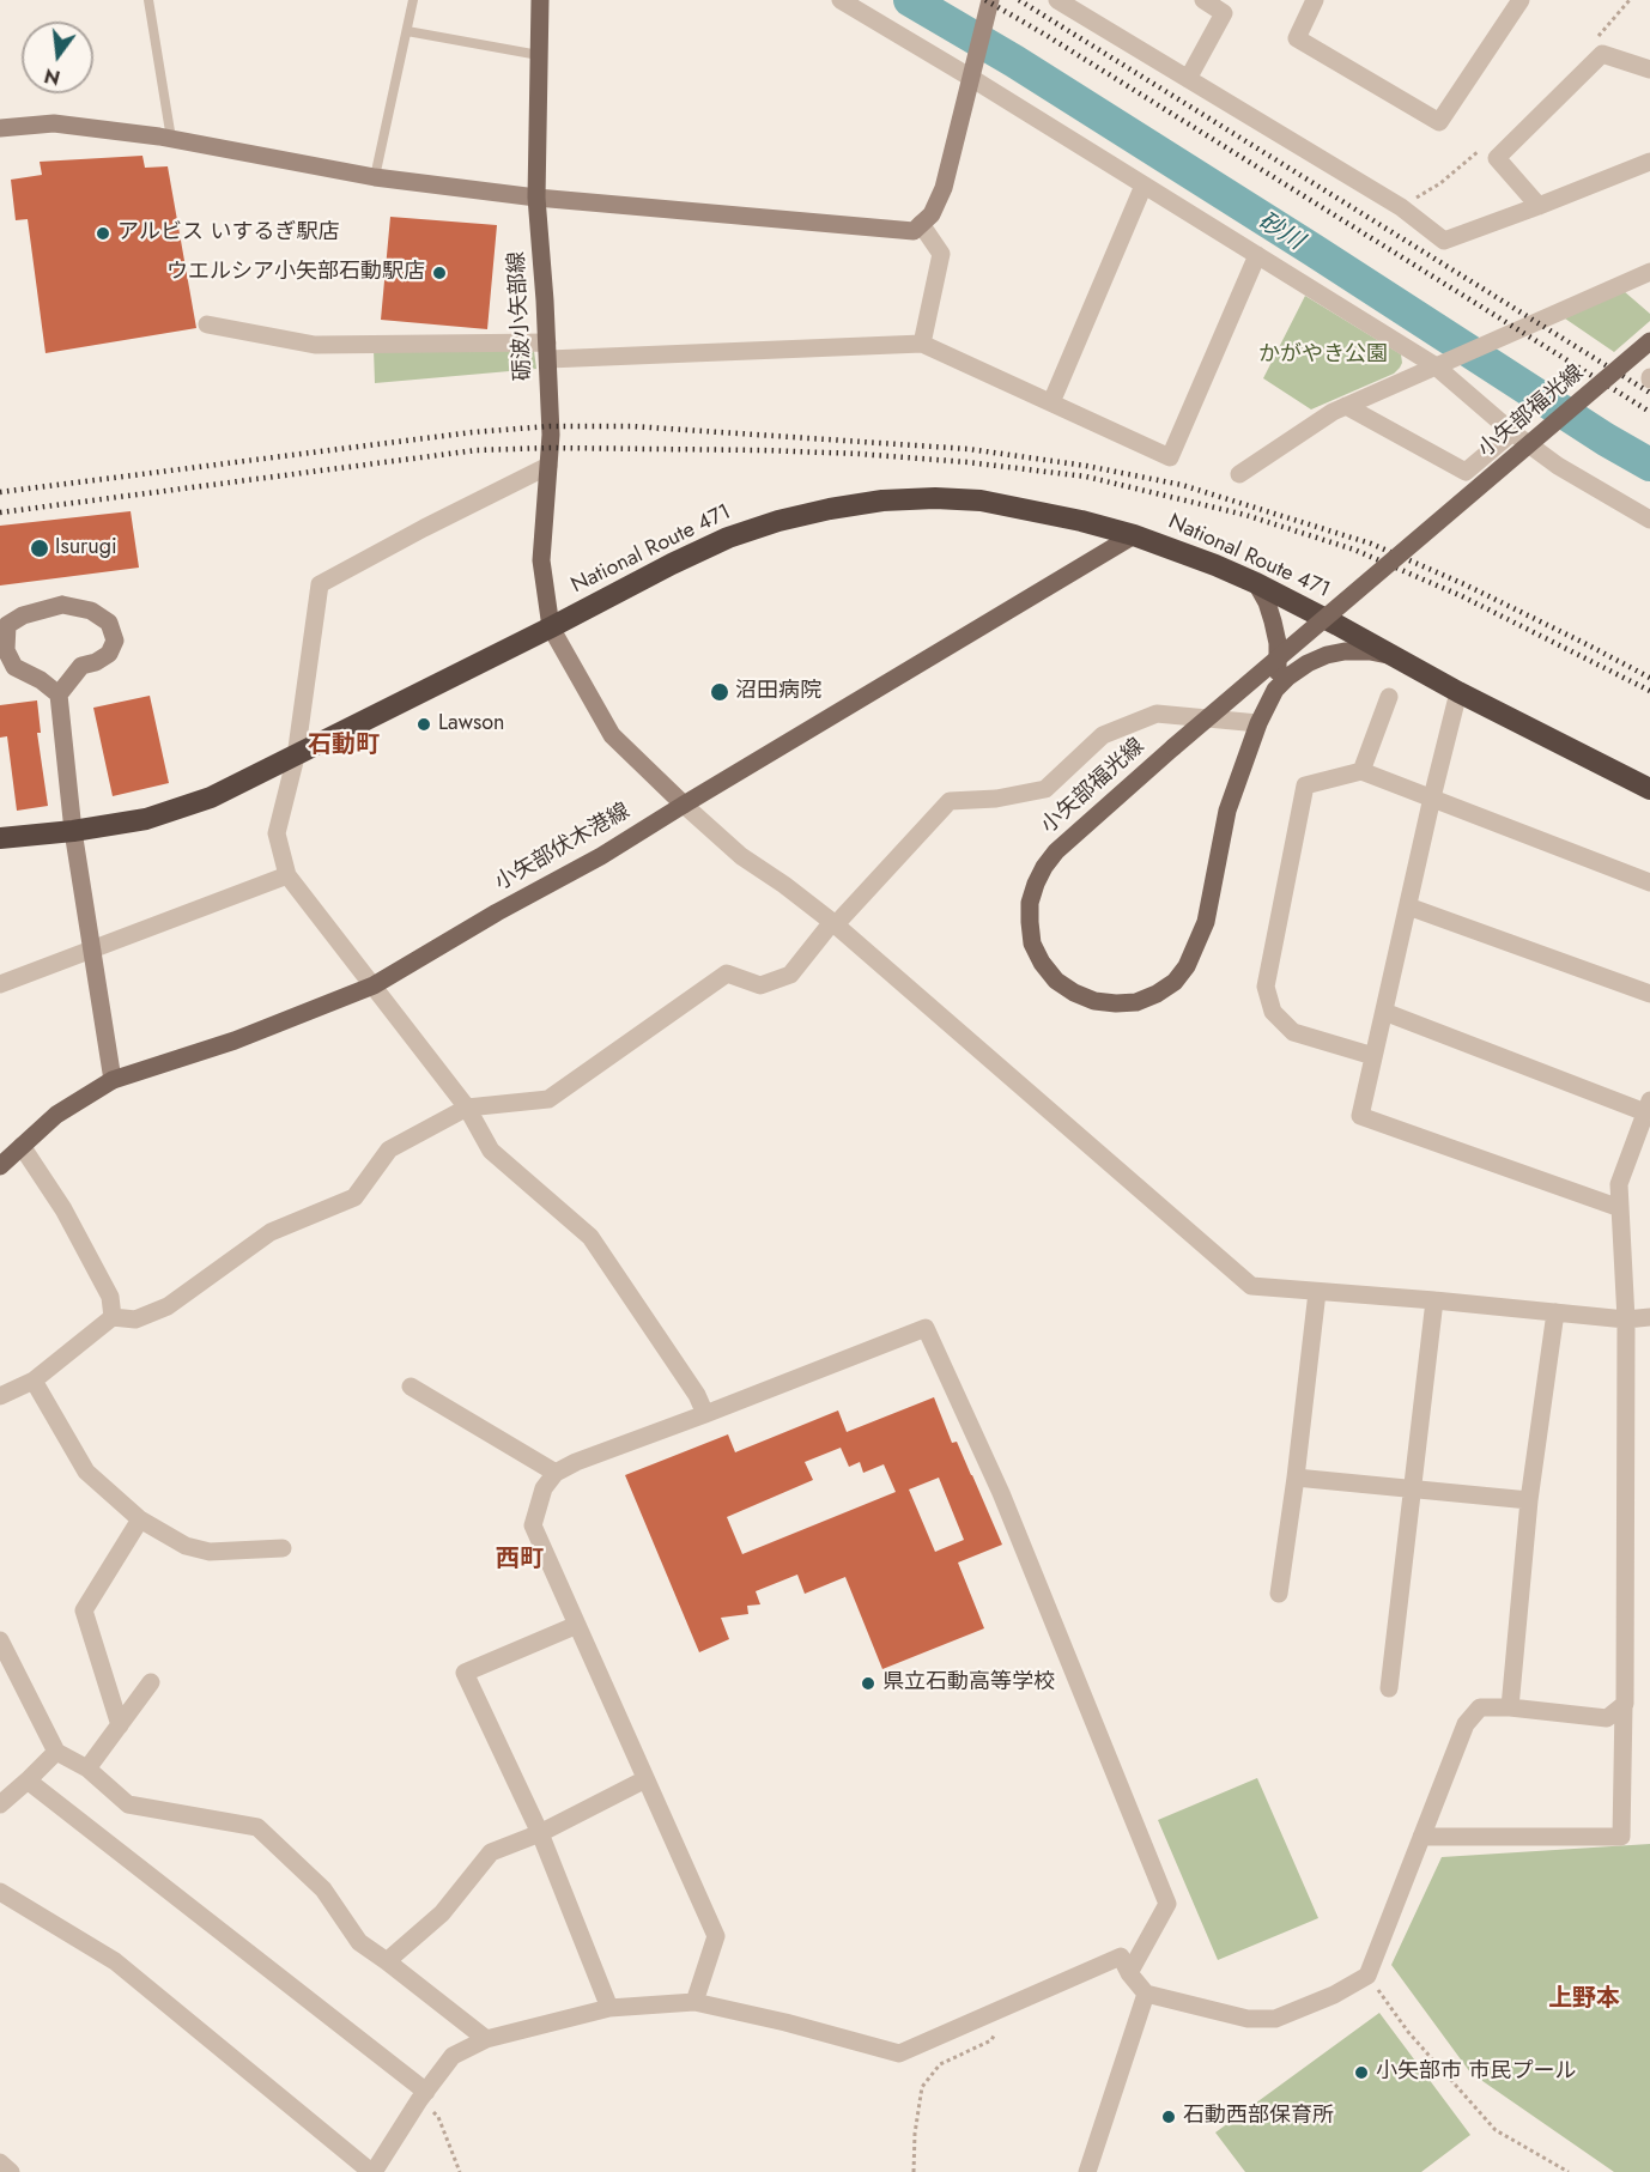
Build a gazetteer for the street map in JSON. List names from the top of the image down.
{
  "streets": {
    "highway": ["National Route 471"],
    "main road": ["砺波小矢部線", "小矢部福光線", "小矢部伏木港線"]
  },
  "crossings": [
    ["砺波小矢部線", "National Route 471"],
    ["小矢部福光線", "National Route 471"],
    ["National Route 471", "小矢部伏木港線"]
  ],
  "districts": ["石動町", "西町", "上野本"],
  "water": ["砂川"],
  "parks": ["かがやき公園"],
  "places": [
    "アルビス いするぎ駅店",
    "ウエルシア小矢部石動駅店",
    "Isurugi",
    "沼田病院",
    "Lawson",
    "県立石動高等学校",
    "小矢部市 市民プール",
    "石動西部保育所"
  ],
  "north": "bottom"
}
